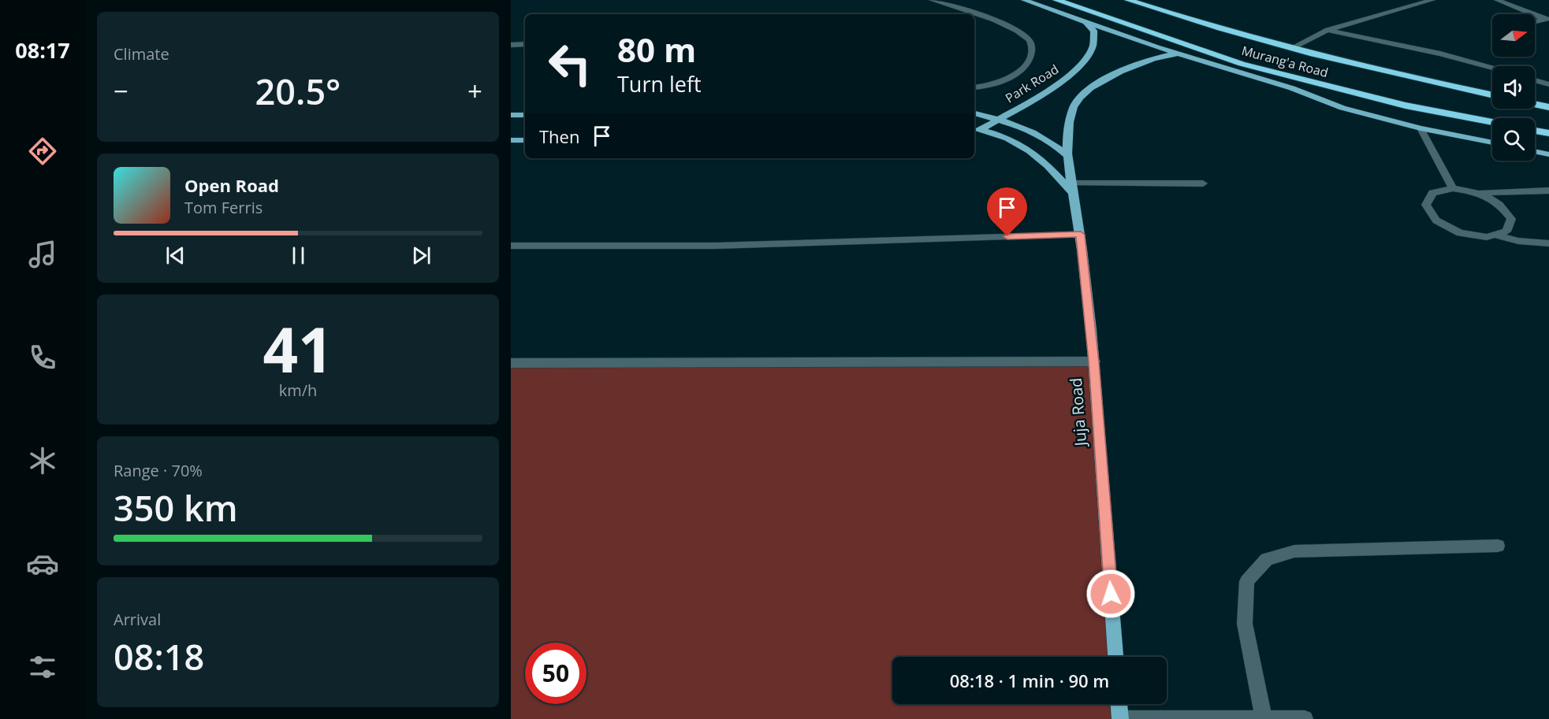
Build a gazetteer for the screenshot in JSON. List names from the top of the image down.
{
  "streets": {
    "highway": ["Murang'a Road"],
    "main road": ["Park Road", "Juja Road"]
  },
  "crossings": [
    ["Murang'a Road", "Park Road"],
    ["Murang'a Road", "Juja Road"]
  ],
  "north": "right",
  "page": {
    "tabs": "08:17",
    "tile": [
      "Climate",
      ["41", "km/h"],
      ["Range · 70%", "350 km"],
      ["Arrival", "08:18"]
    ],
    "turn": ["80 m", "Turn left"],
    "heat": ["−", "20.5°", "+"],
    "then": "Then",
    "song": ["Open Road", "Tom Ferris"],
    "limit": "50",
    "trip": "08:18 · 1 min · 90 m"
  }
}
